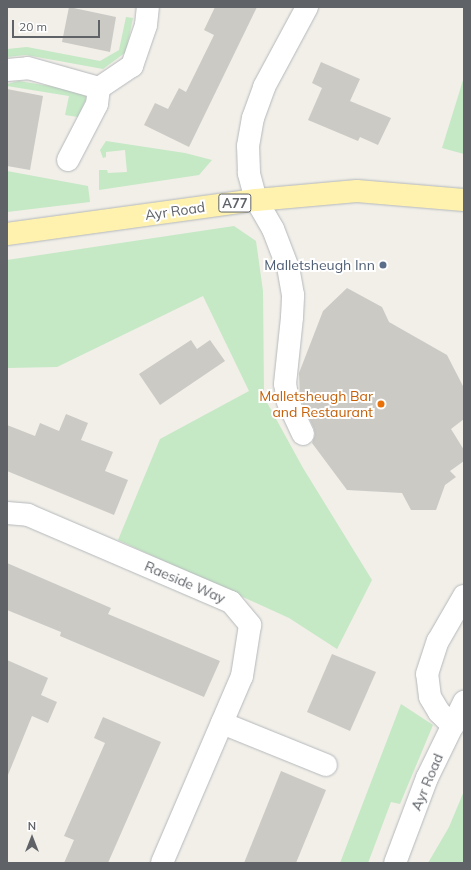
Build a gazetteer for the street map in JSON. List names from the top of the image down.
{
  "streets": {
    "main road": ["A77", "Ayr Road"],
    "street": ["Raeside Way"]
  },
  "places": ["Malletsheugh Inn", "Malletsheugh Bar and Restaurant"],
  "scale_bar": "20 m",
  "north": "top"
}
